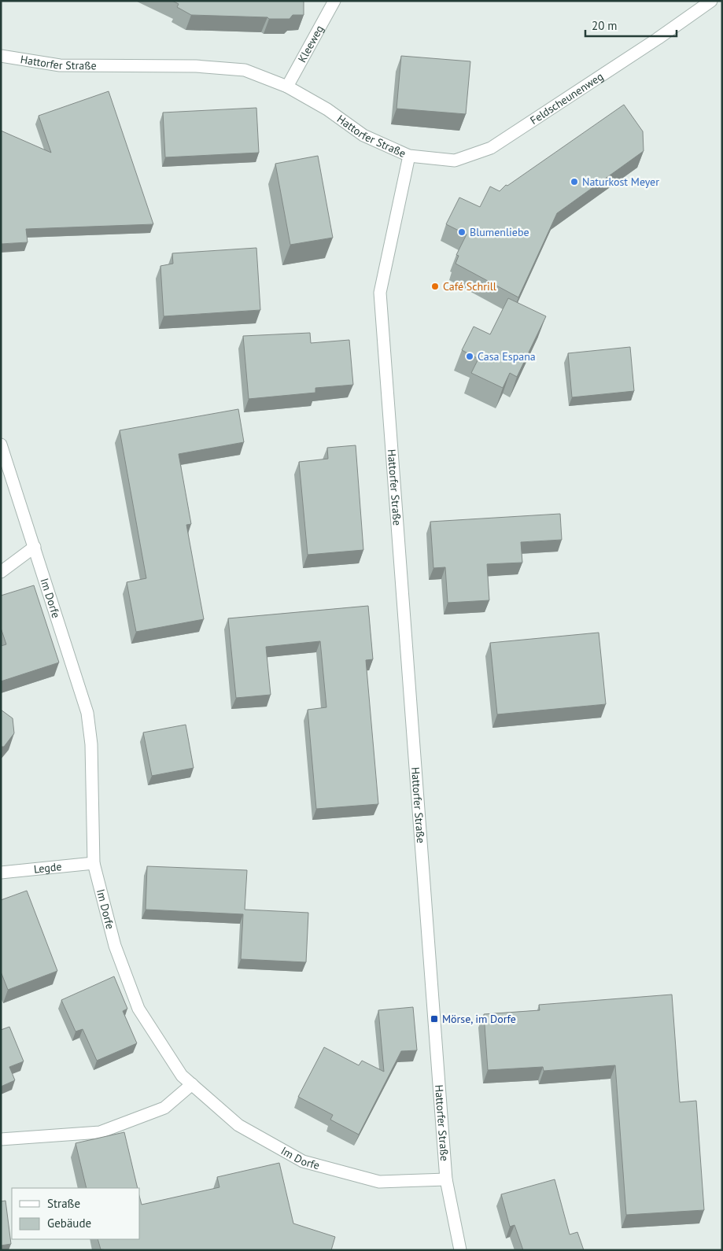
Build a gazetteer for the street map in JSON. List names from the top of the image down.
{
  "streets": {
    "street": [
      "Kleeweg",
      "Hattorfer Straße",
      "Feldscheunenweg",
      "Im Dorfe",
      "Legde"
    ]
  },
  "crossings": [
    ["Kleeweg", "Hattorfer Straße"],
    ["Hattorfer Straße", "Feldscheunenweg"],
    ["Hattorfer Straße", "Im Dorfe"],
    ["Im Dorfe", "Legde"]
  ],
  "places": {
    "other": [
      "Naturkost Meyer",
      "Blumenliebe",
      "Café Schrill",
      "Casa Espana"
    ],
    "transit": ["Mörse, im Dorfe"]
  },
  "legend": ["Straße", "Gebäude"],
  "scale_bar": "20 m"
}
